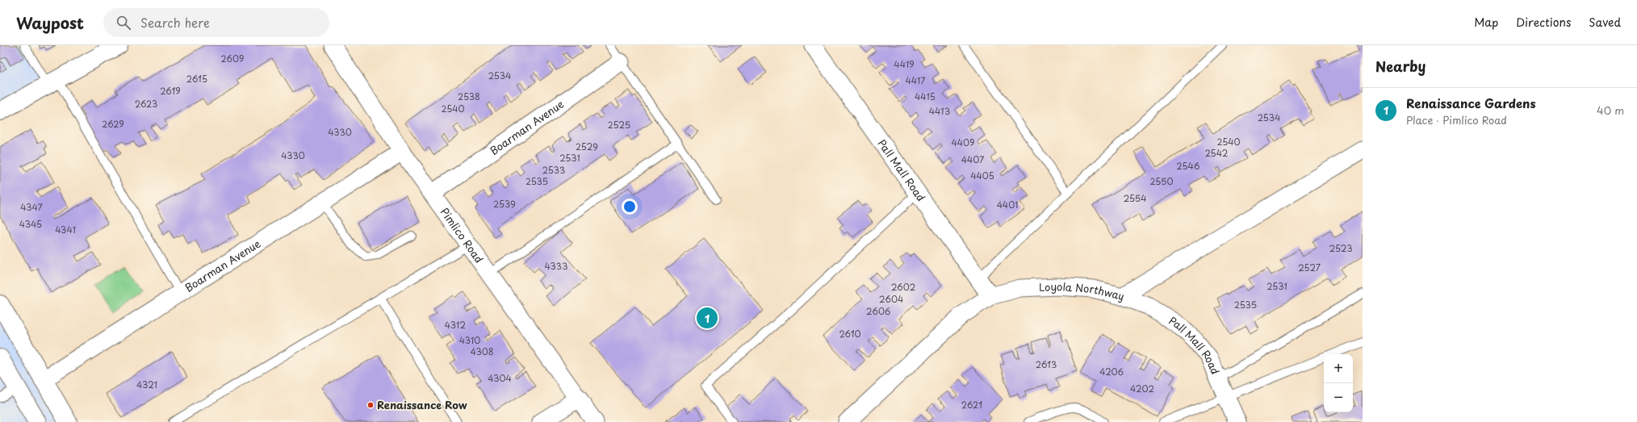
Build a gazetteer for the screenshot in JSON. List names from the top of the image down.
{
  "streets": {
    "street": [
      "Boarman Avenue",
      "Pall Mall Road",
      "Pimlico Road",
      "Loyola Northway"
    ]
  },
  "crossings": [
    ["Boarman Avenue", "Pimlico Road"],
    ["Pall Mall Road", "Loyola Northway"]
  ],
  "places": ["Renaissance Row"],
  "house_numbers": [
    "2609",
    "4419",
    "2534",
    "2615",
    "4417",
    "2619",
    "2538",
    "4415",
    "2623",
    "2540",
    "4413",
    "2534",
    "2629",
    "2525",
    "4330",
    "2540",
    "4409",
    "2529",
    "2542",
    "4330",
    "2531",
    "4407",
    "2546",
    "2533",
    "4405",
    "2535",
    "2550",
    "2554",
    "2539",
    "4401",
    "4347",
    "4345",
    "4341",
    "2523",
    "4333",
    "2527",
    "2531",
    "2602",
    "2604",
    "2535",
    "2606",
    "4312",
    "2610",
    "4310",
    "4308",
    "2613",
    "4206",
    "4304",
    "4321",
    "4202",
    "2621"
  ],
  "page": {
    "header": "Waypost",
    "search": "Search here",
    "nav": ["Map", "Directions", "Saved"],
    "heading": "Nearby",
    "list": [
      {
        "mark": "1",
        "name": "Renaissance Gardens",
        "note": "Place · Pimlico Road",
        "value": "40 m"
      }
    ],
    "pins": "1",
    "map_buttons": ["+", "−"]
  }
}
